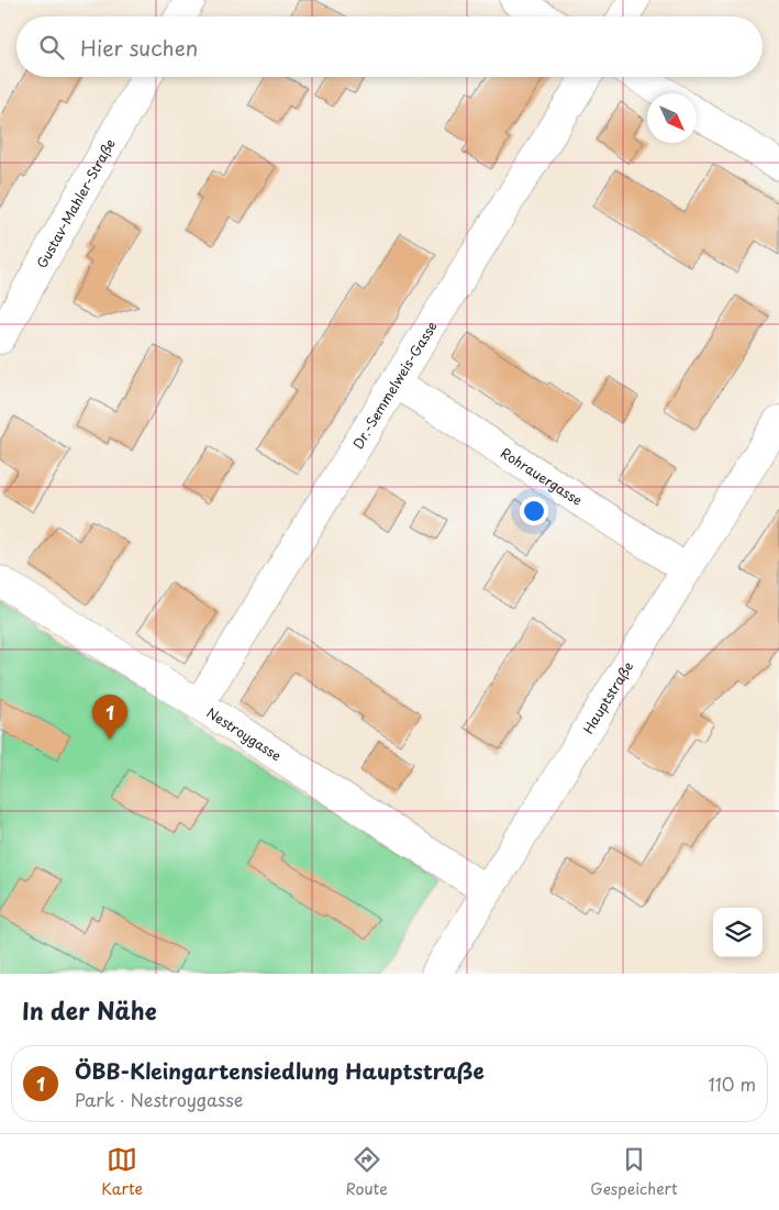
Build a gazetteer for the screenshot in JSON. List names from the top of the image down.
{
  "streets": {
    "street": [
      "Gustav-Mahler-Straße",
      "Dr.-Semmelweis-Gasse",
      "Rohrauergasse",
      "Hauptstraße",
      "Nestroygasse"
    ]
  },
  "crossings": [
    ["Dr.-Semmelweis-Gasse", "Rohrauergasse"],
    ["Dr.-Semmelweis-Gasse", "Nestroygasse"],
    ["Rohrauergasse", "Hauptstraße"],
    ["Hauptstraße", "Nestroygasse"]
  ],
  "north": "bottom right",
  "page": {
    "search": "Hier suchen",
    "pins": "1",
    "heading": "In der Nähe",
    "list": [
      {
        "mark": "1",
        "name": "ÖBB-Kleingartensiedlung Hauptstraße",
        "note": "Park · Nestroygasse",
        "value": "110 m"
      }
    ],
    "nav": ["Karte", "Route", "Gespeichert"]
  }
}
